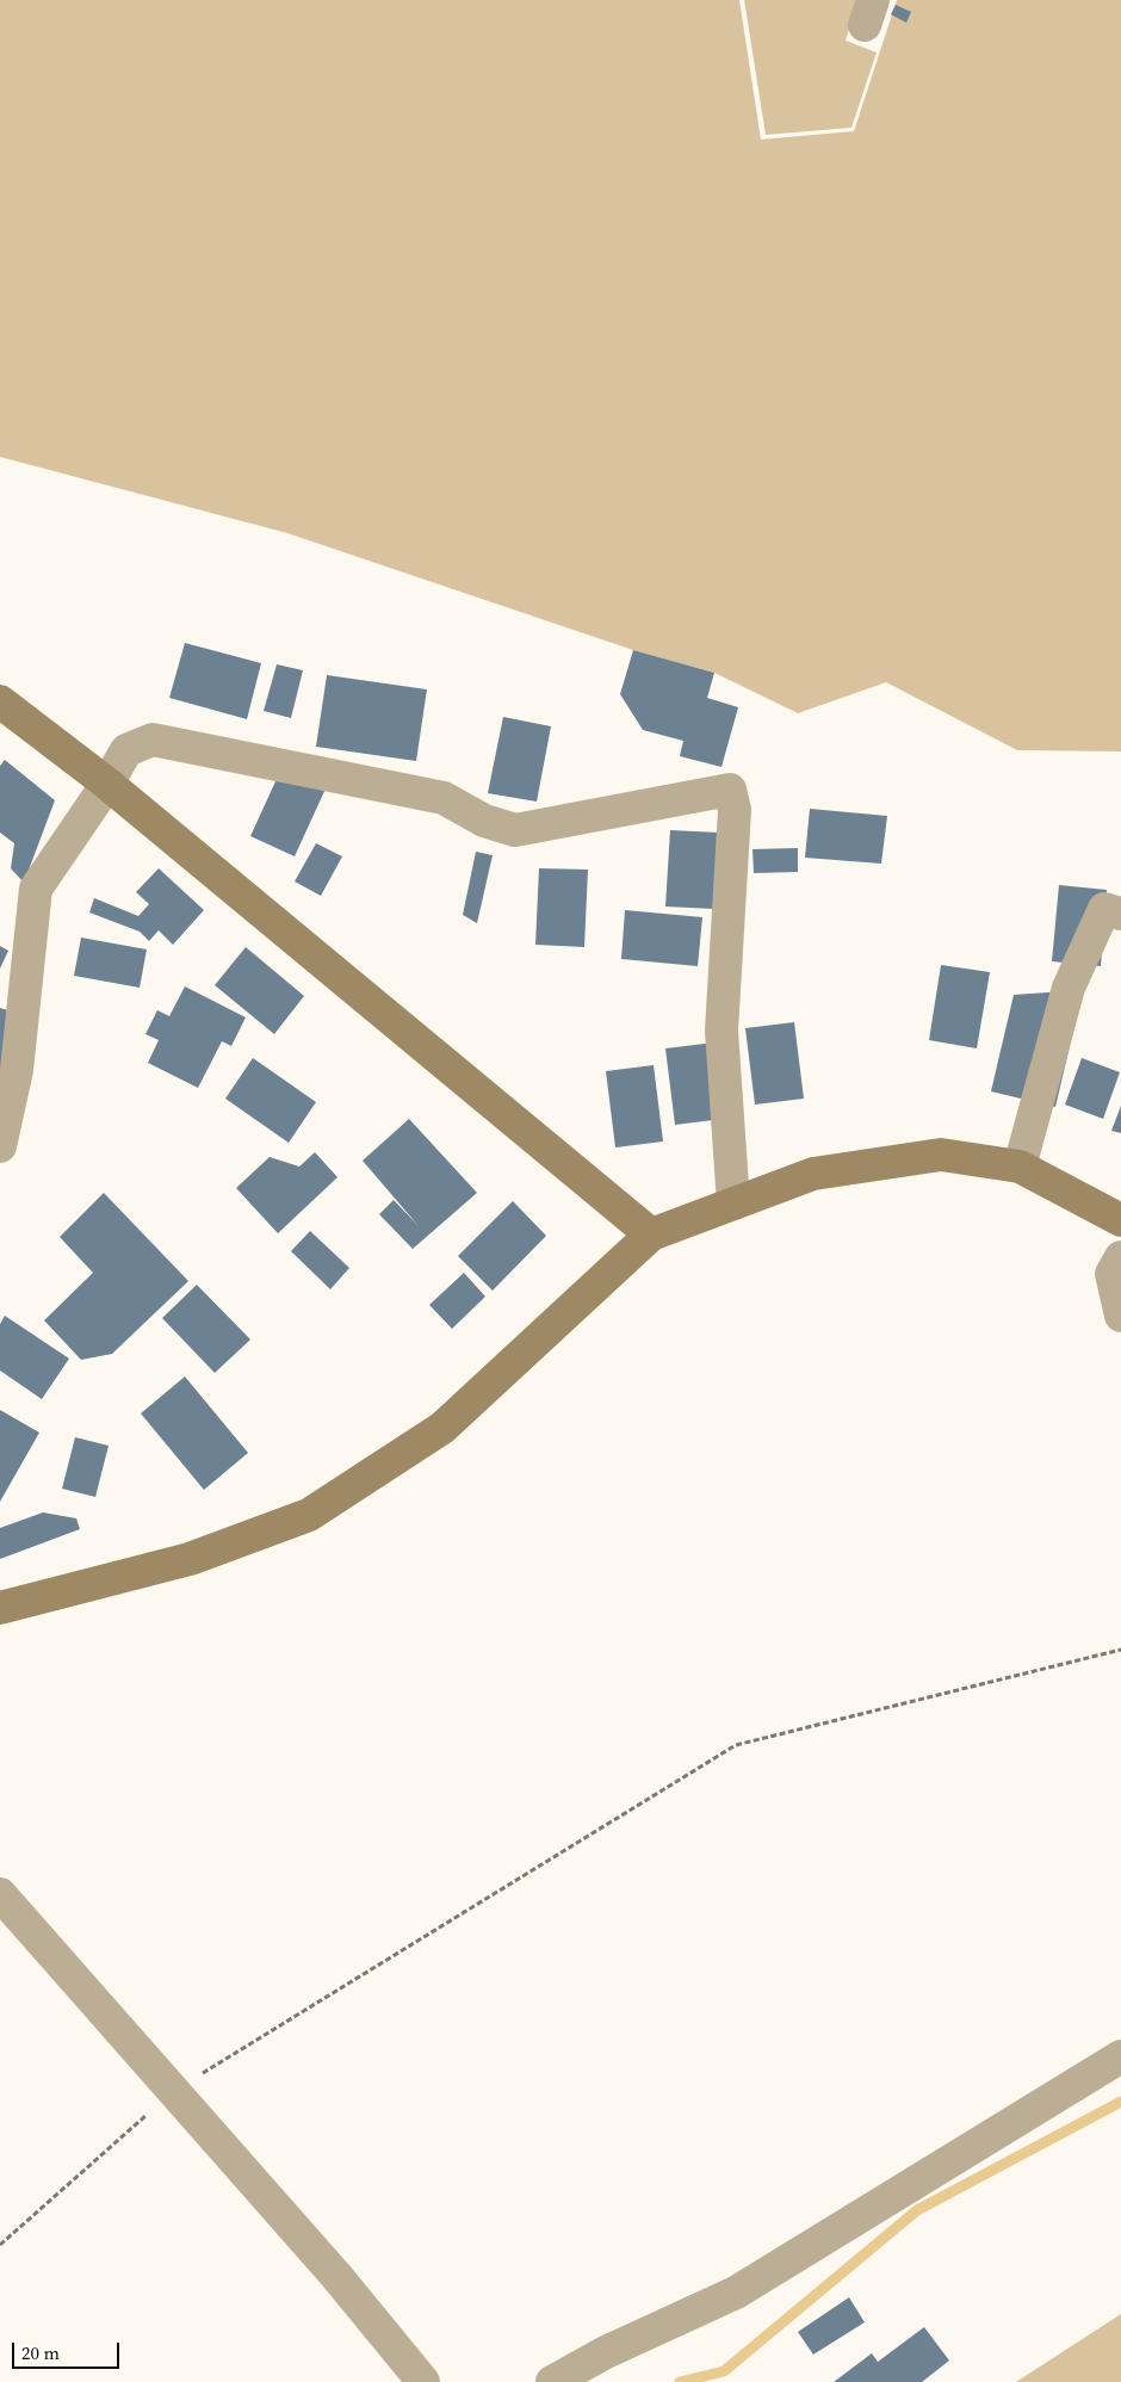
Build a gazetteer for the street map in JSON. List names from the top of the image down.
{
  "scale_bar": "20 m"
}
